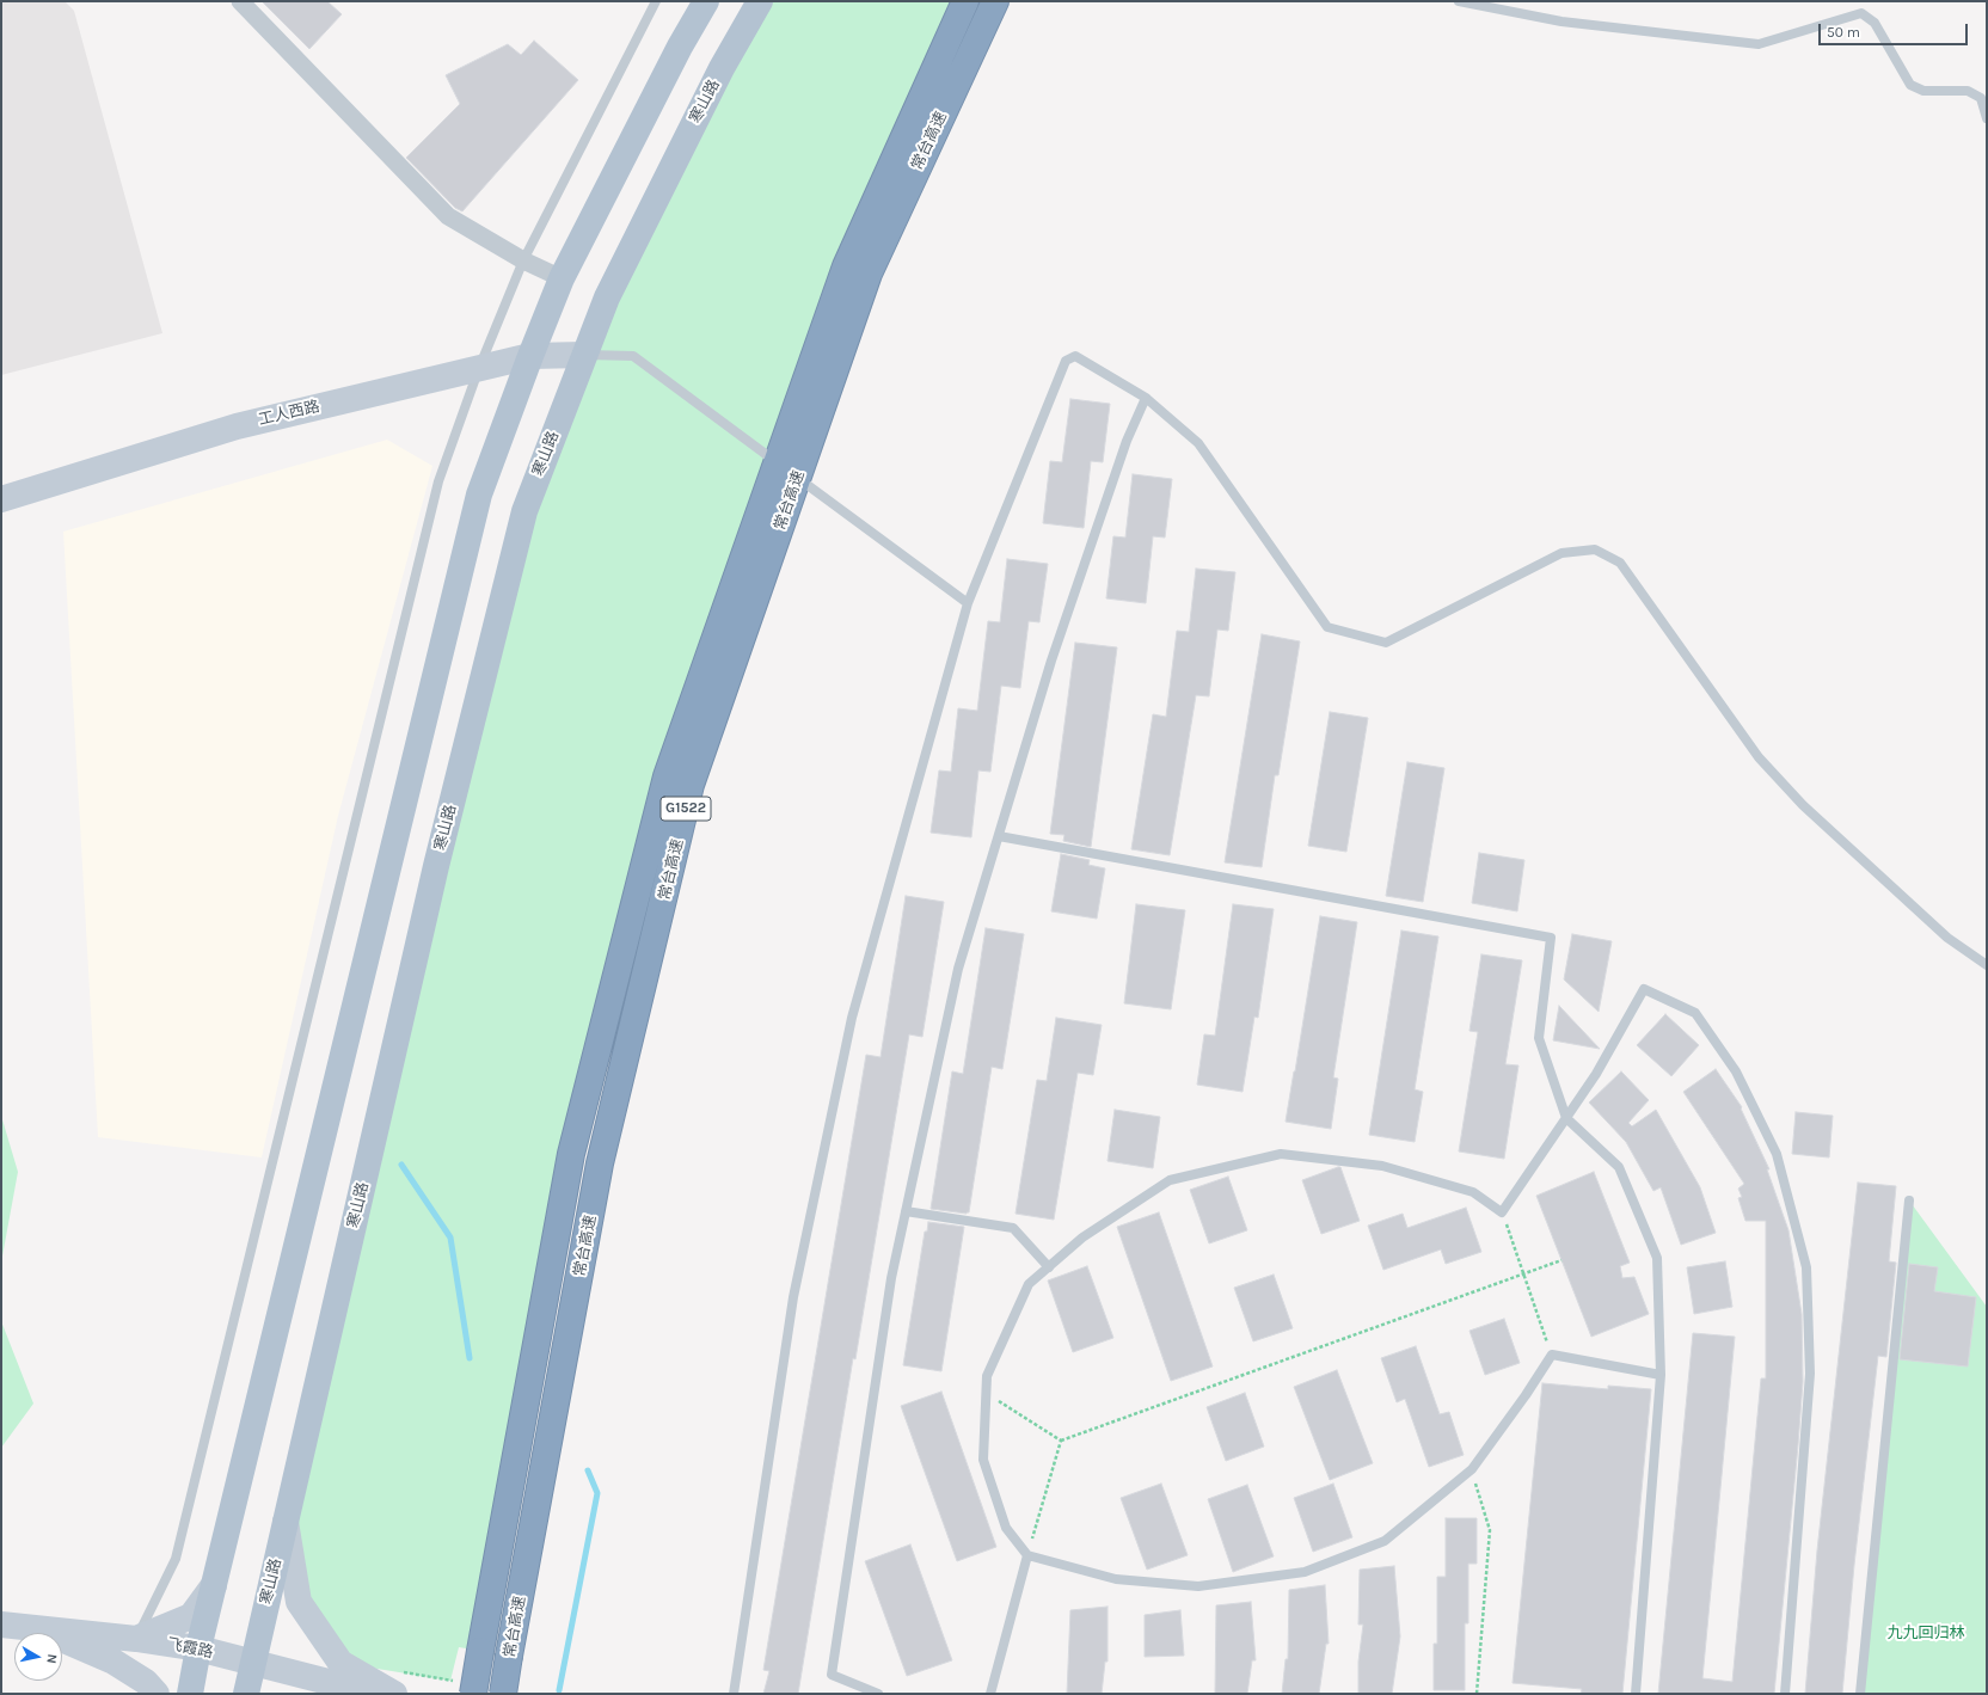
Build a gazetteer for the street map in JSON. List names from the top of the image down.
{
  "streets": {
    "highway": ["常台高速", "G1522"],
    "main road": ["寒山路", "工人西路", "飞霞路"]
  },
  "crossings": [
    ["寒山路", "工人西路"],
    ["寒山路", "飞霞路"]
  ],
  "parks": ["九九回归林"],
  "scale_bar": "50 m",
  "north": "right"
}
